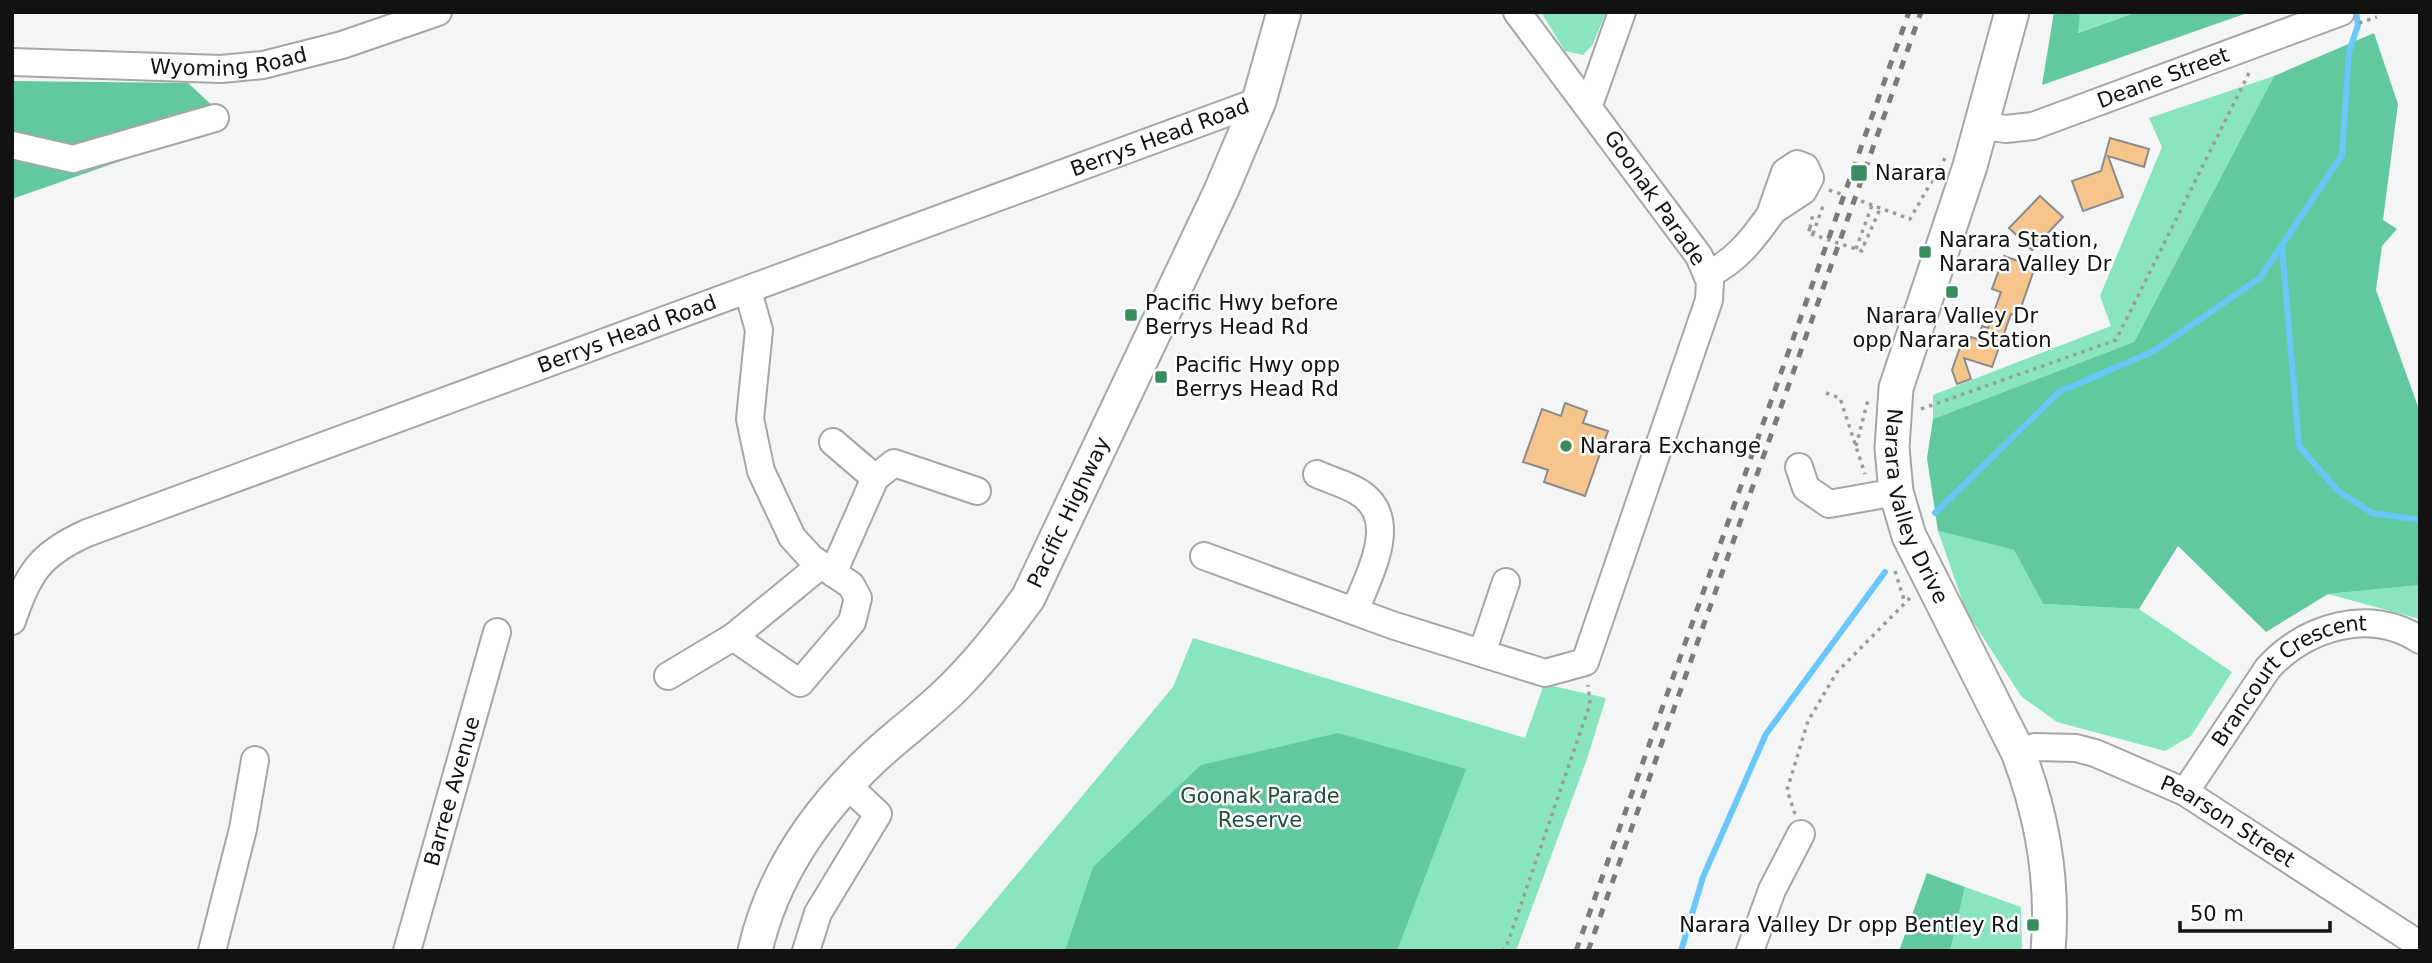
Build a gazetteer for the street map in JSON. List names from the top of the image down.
{
  "streets": {
    "main road": ["Narara Valley Drive", "Pacific Highway"],
    "street": [
      "Wyoming Road",
      "Deane Street",
      "Berrys Head Road",
      "Goonak Parade",
      "Brancourt Crescent",
      "Barree Avenue",
      "Pearson Street"
    ]
  },
  "crossings": [
    ["Deane Street", "Narara Valley Drive"],
    ["Berrys Head Road", "Pacific Highway"],
    ["Narara Valley Drive", "Pearson Street"],
    ["Brancourt Crescent", "Pearson Street"]
  ],
  "parks": ["Goonak Parade Reserve"],
  "places": {
    "transit": [
      "Narara",
      "Narara Station, Narara Valley Dr",
      "Narara Valley Dr opp Narara Station",
      "Pacific Hwy before Berrys Head Rd",
      "Pacific Hwy opp Berrys Head Rd",
      "Narara Valley Dr opp Bentley Rd"
    ],
    "other": ["Narara Exchange"]
  },
  "scale_bar": "50 m"
}
